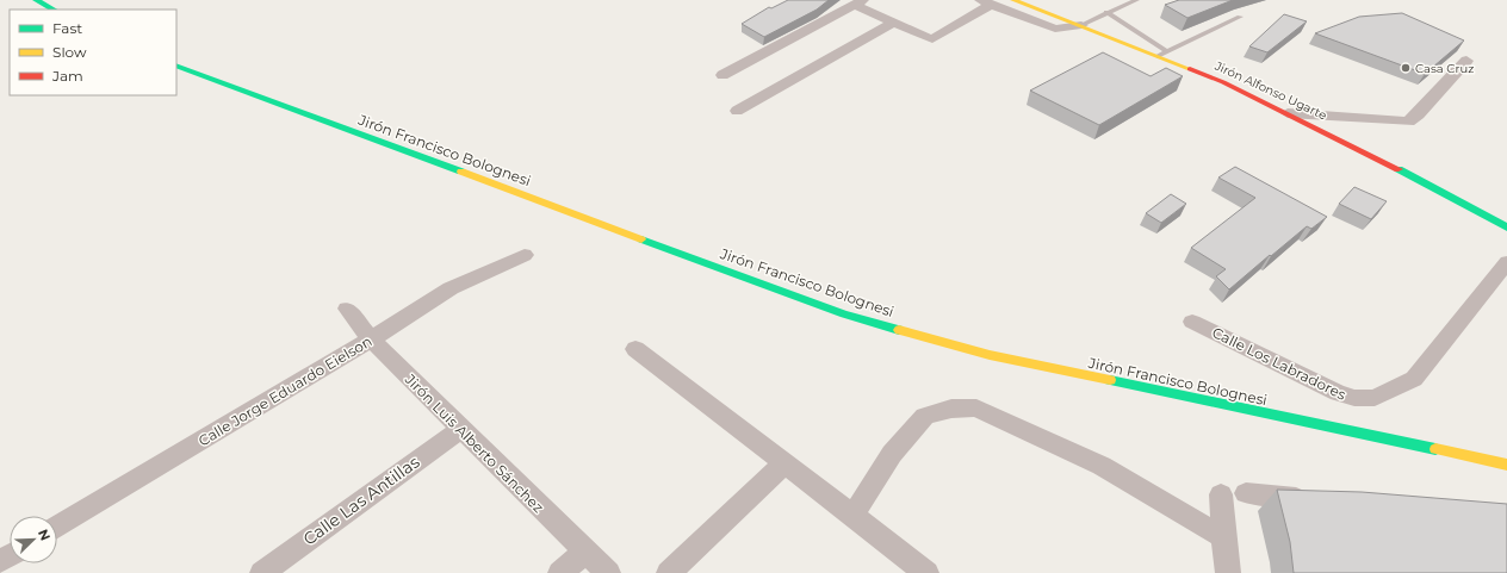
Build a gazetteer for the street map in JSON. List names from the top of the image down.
{
  "streets": {
    "street": [
      "Jirón Alfonso Ugarte",
      "Jirón Francisco Bolognesi",
      "Calle Los Labradores",
      "Calle Jorge Eduardo Eielson",
      "Jirón Luis Alberto Sánchez",
      "Calle Las Antillas"
    ]
  },
  "crossings": [
    ["Calle Jorge Eduardo Eielson", "Jirón Luis Alberto Sánchez"],
    ["Jirón Luis Alberto Sánchez", "Calle Las Antillas"]
  ],
  "places": ["Casa Cruz"],
  "legend": ["Fast", "Slow", "Jam"],
  "north": "top right"
}
